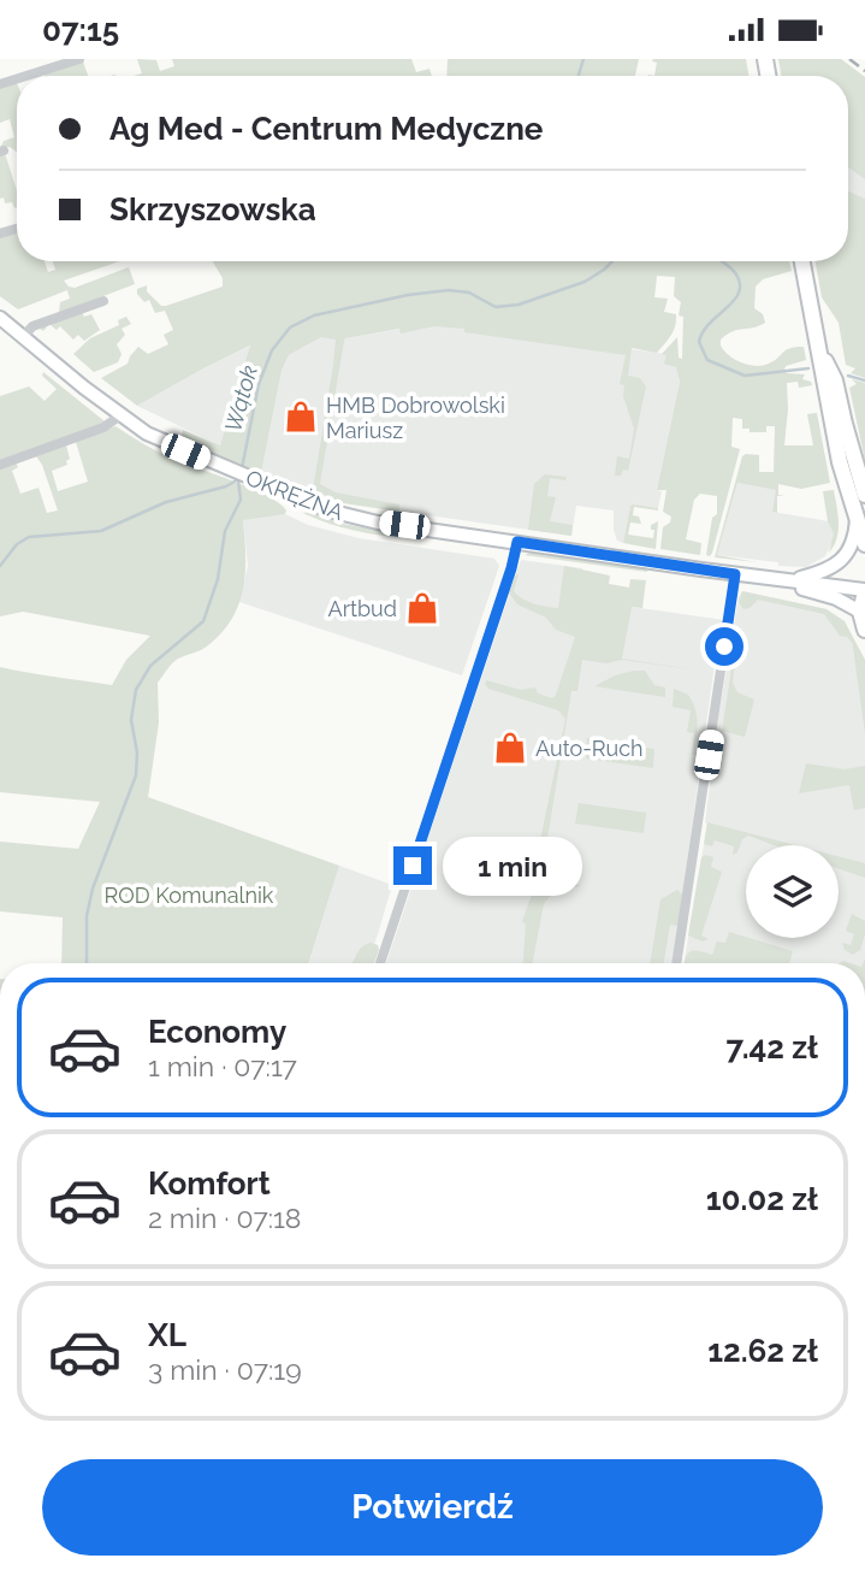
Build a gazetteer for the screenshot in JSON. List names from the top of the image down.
{
  "streets": {
    "street": ["OKRĘŻNA"]
  },
  "water": ["Wątok"],
  "parks": ["ROD Komunalnik"],
  "places": {
    "shop": ["HMB Dobrowolski Mariusz", "Artbud", "Auto-Ruch"]
  },
  "page": {
    "status": "07:15",
    "banner": ["Ag Med - Centrum Medyczne", "Skrzyszowska"],
    "bubble": "1 min",
    "list": [
      {
        "name": "Economy",
        "note": "1 min · 07:17",
        "value": "7.42 zł"
      },
      {
        "name": "Komfort",
        "note": "2 min · 07:18",
        "value": "10.02 zł"
      },
      {
        "name": "XL",
        "note": "3 min · 07:19",
        "value": "12.62 zł"
      }
    ],
    "buttons": "Potwierdź"
  }
}
